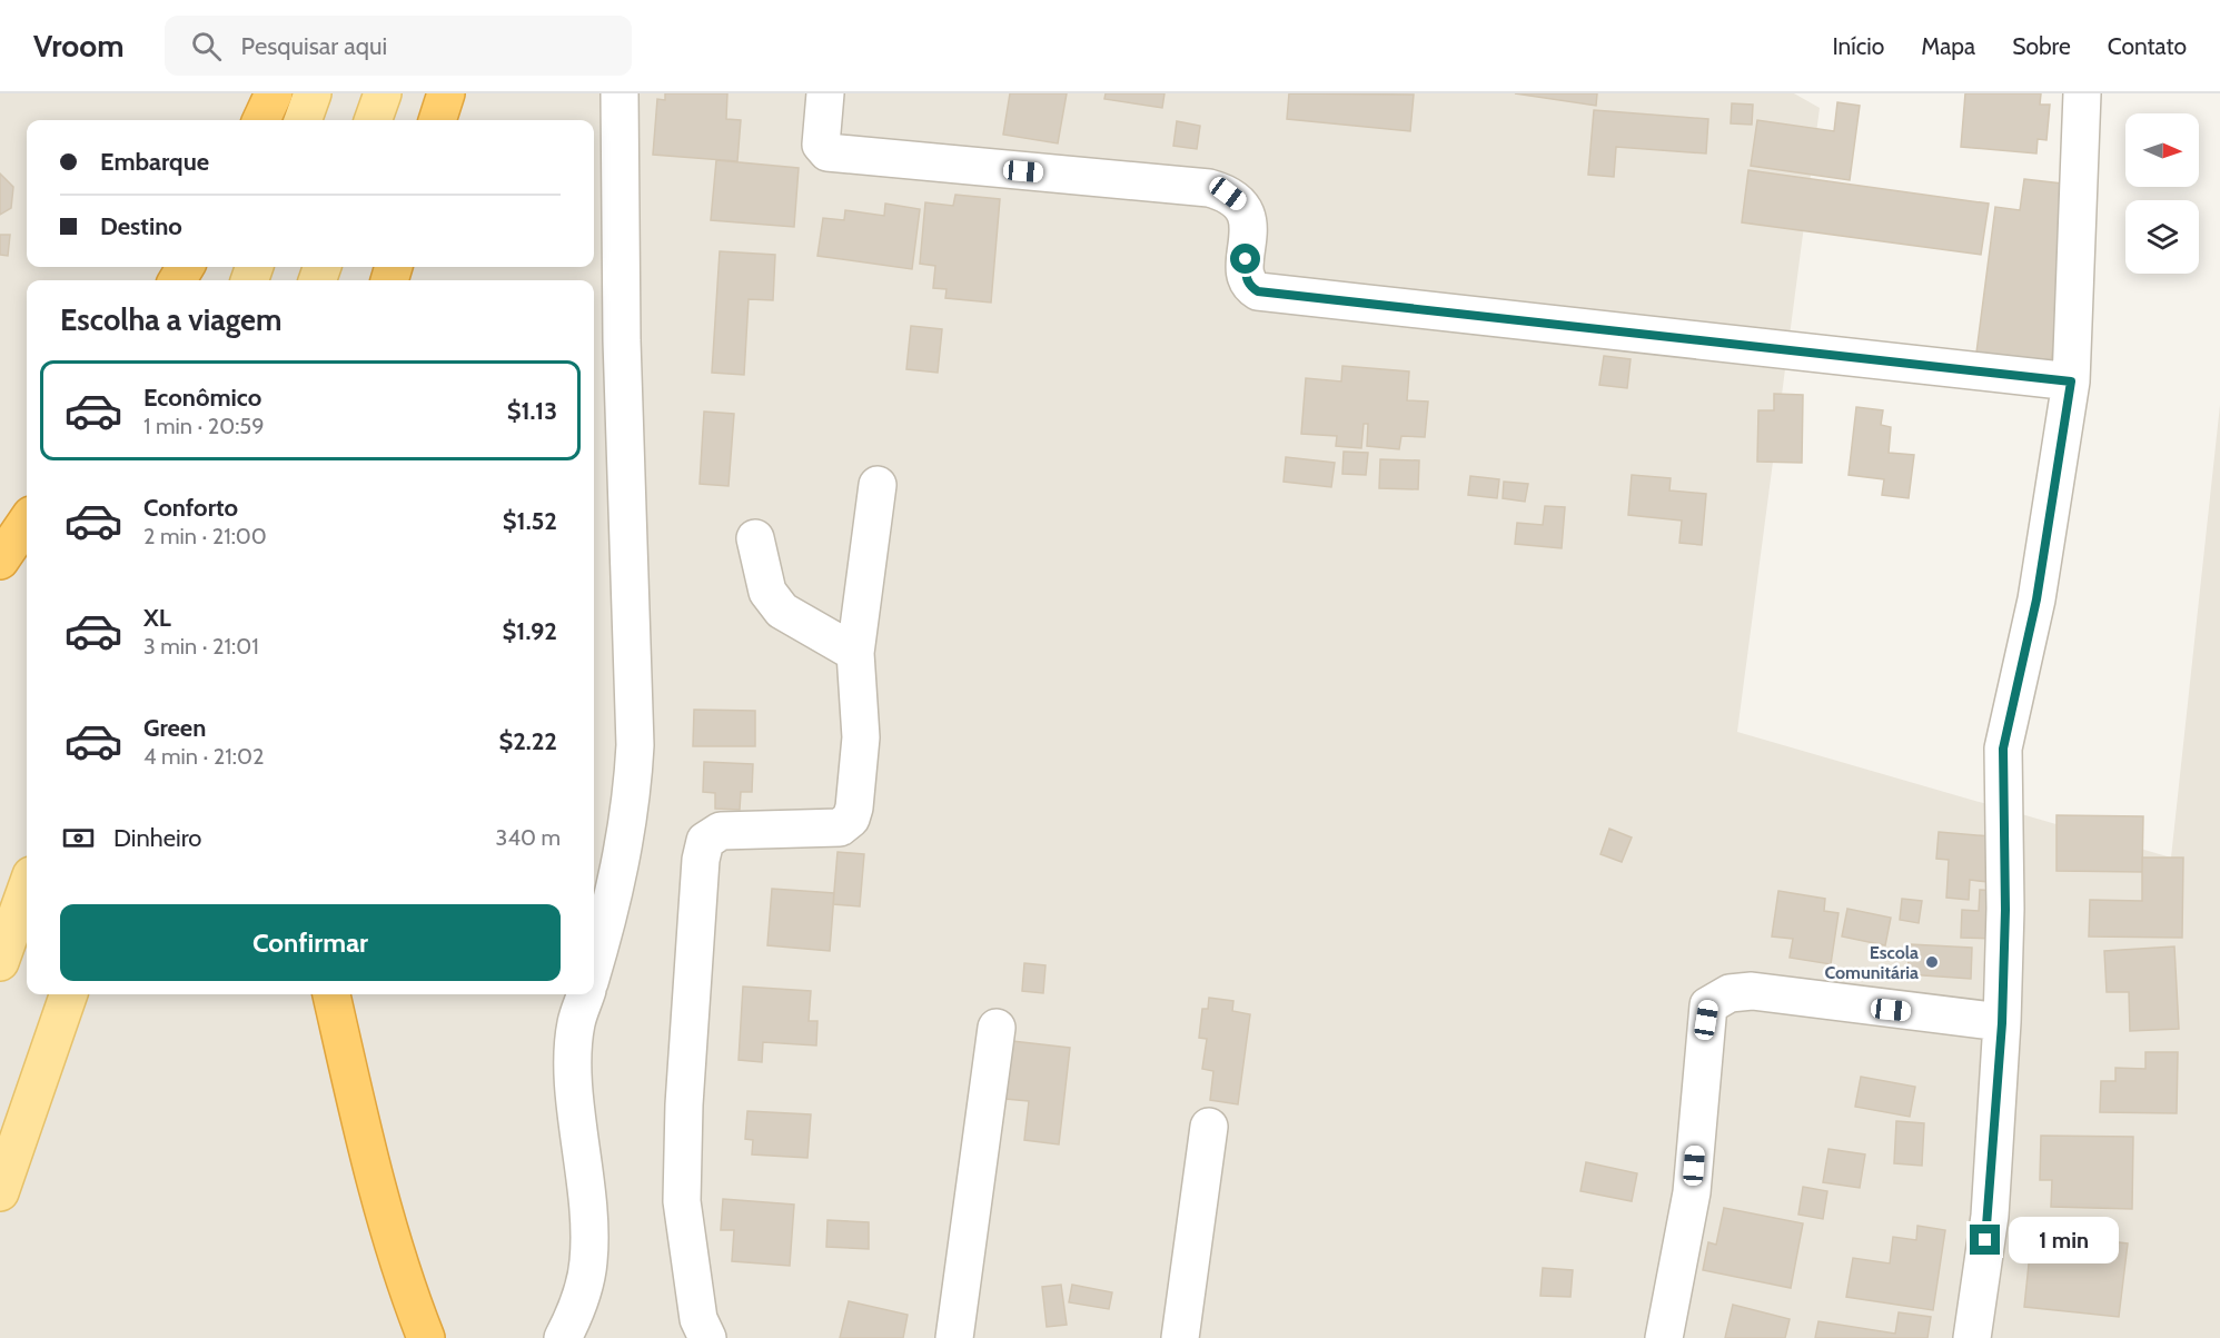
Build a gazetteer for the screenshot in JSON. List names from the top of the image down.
{
  "places": ["Escola Comunitária"],
  "north": "right",
  "page": {
    "header": "Vroom",
    "search": "Pesquisar aqui",
    "nav": [
      "Início",
      "Mapa",
      "Sobre",
      "Contato"
    ],
    "banner": ["Embarque", "Destino"],
    "heading": "Escolha a viagem",
    "list": [
      {
        "name": "Econômico",
        "note": "1 min · 20:59",
        "value": "$1.13"
      },
      {
        "name": "Conforto",
        "note": "2 min · 21:00",
        "value": "$1.52"
      },
      {
        "name": "XL",
        "note": "3 min · 21:01",
        "value": "$1.92"
      },
      {
        "name": "Green",
        "note": "4 min · 21:02",
        "value": "$2.22"
      }
    ],
    "pay": ["Dinheiro", "340 m"],
    "buttons": "Confirmar",
    "bubble": "1 min"
  }
}
